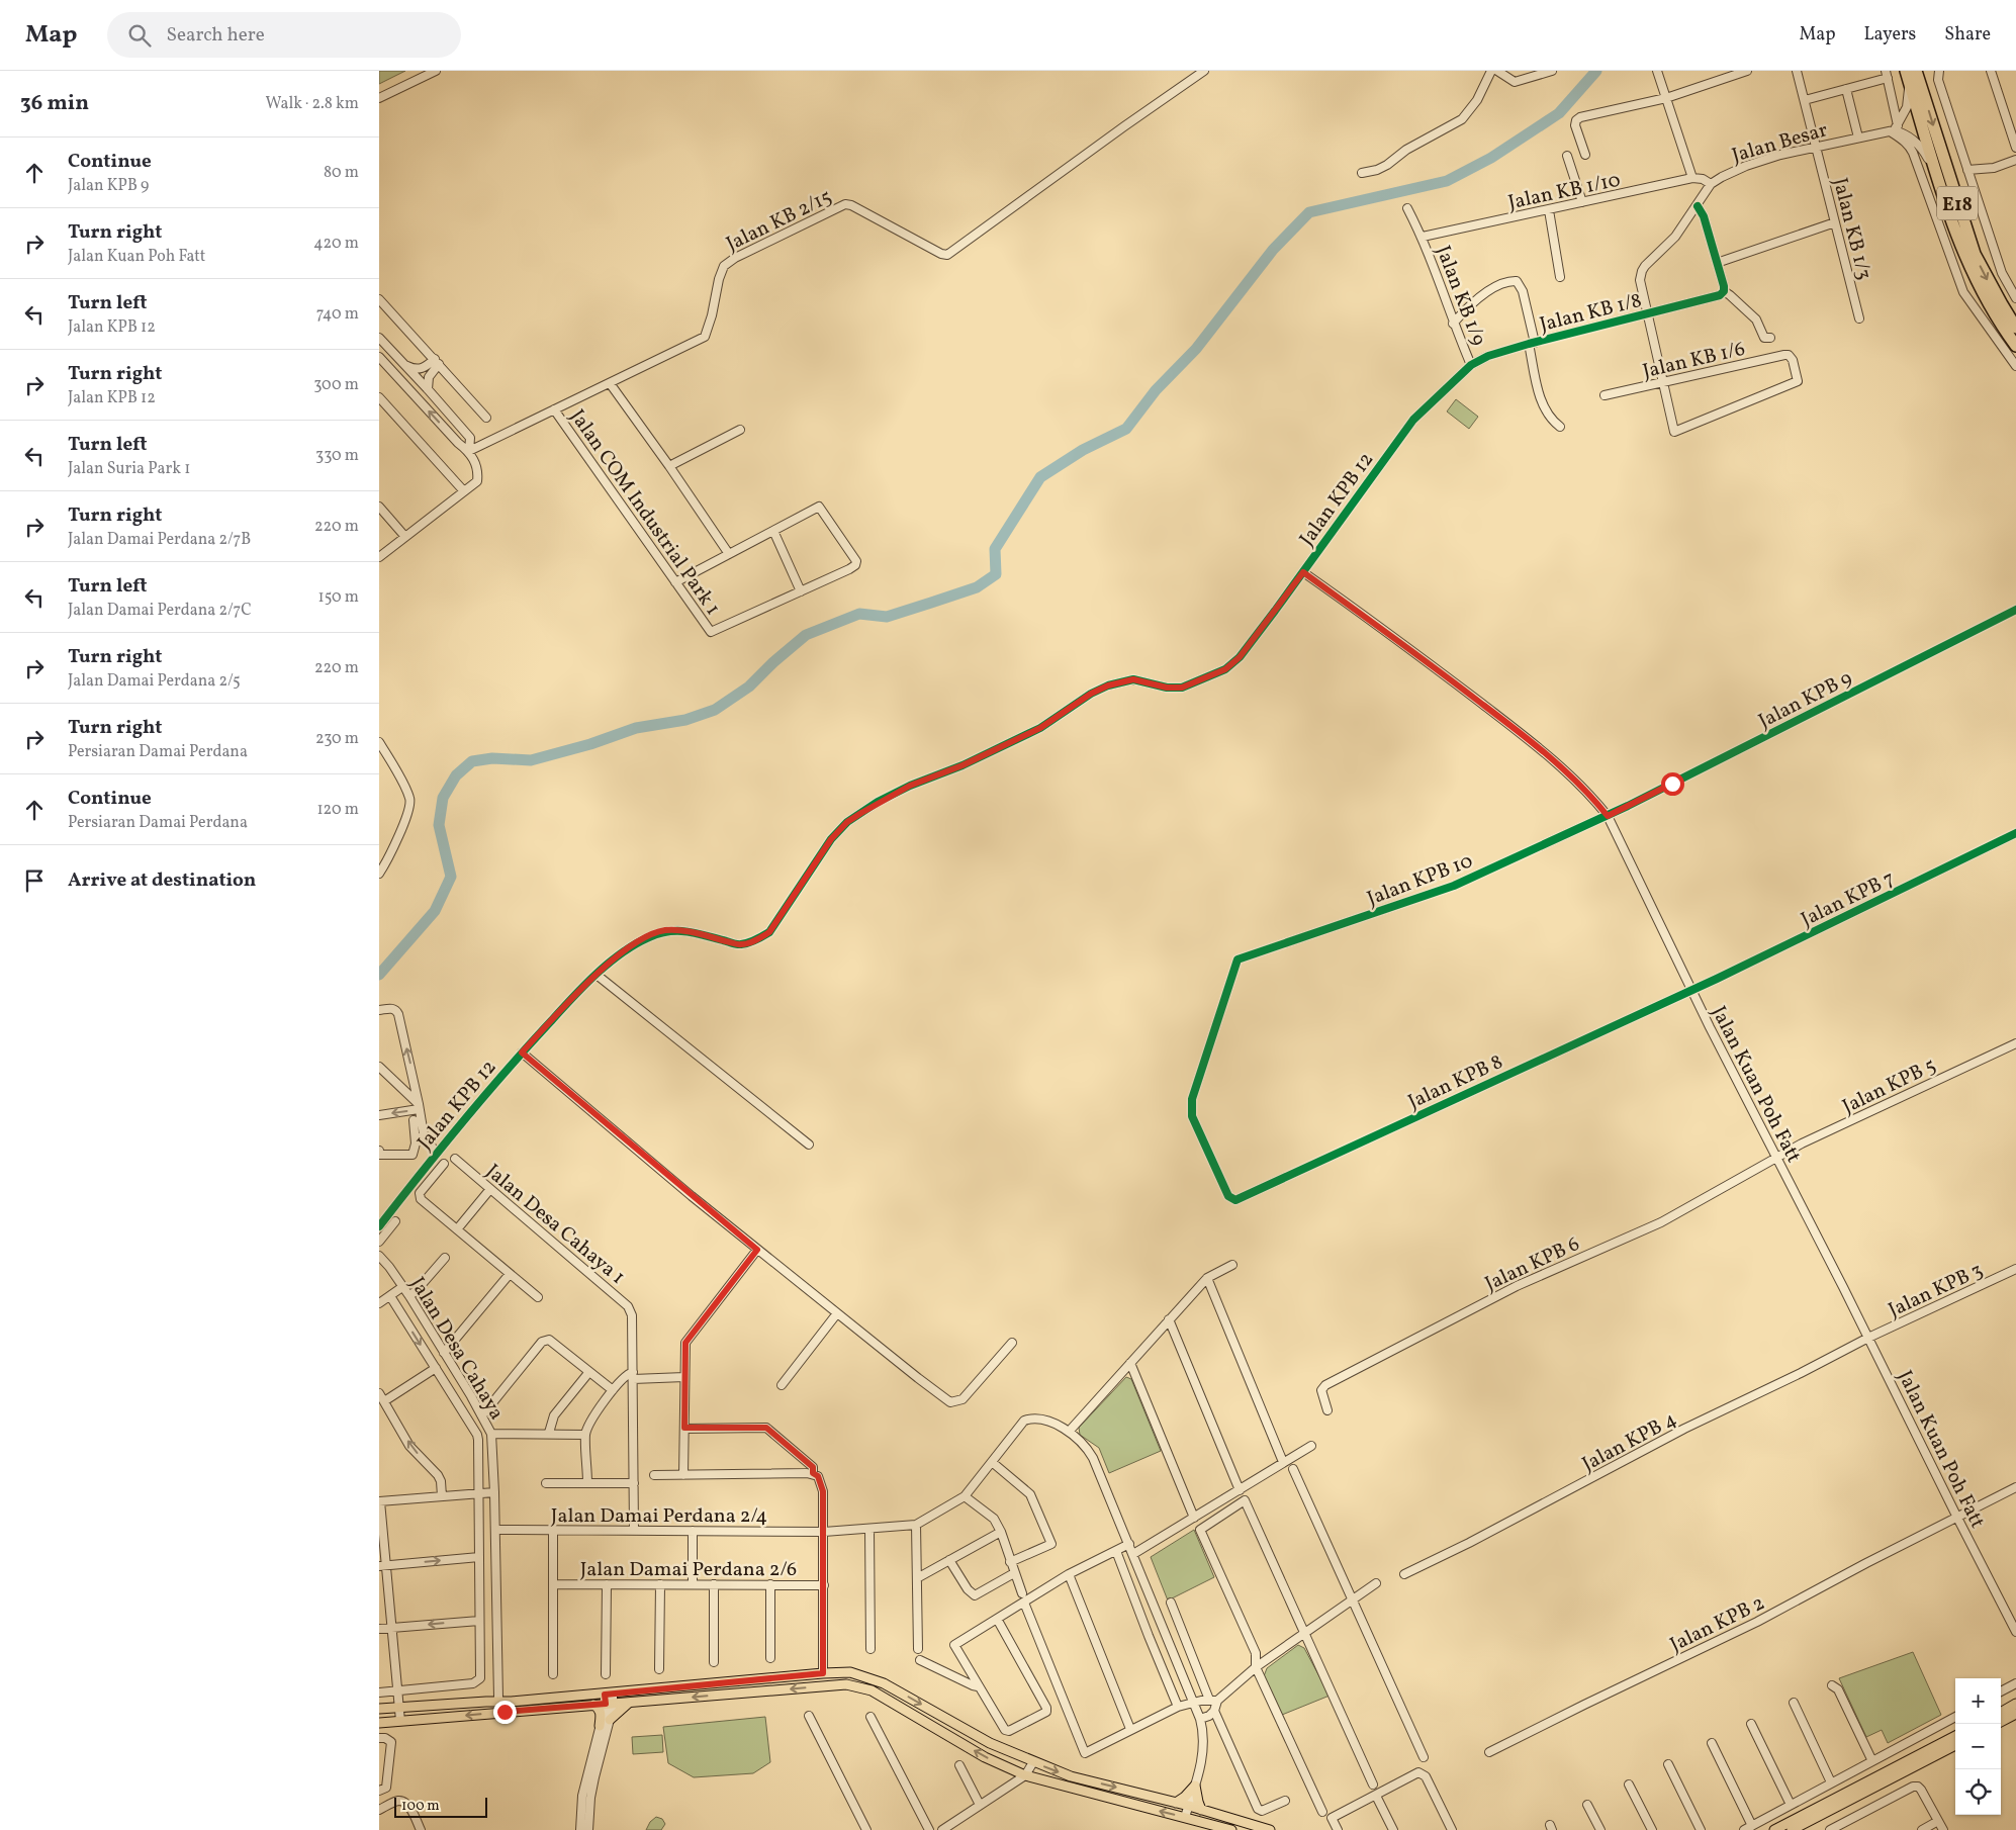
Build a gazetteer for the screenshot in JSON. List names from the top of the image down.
{
  "streets": {
    "highway": ["E18"],
    "street": [
      "Jalan Besar",
      "Jalan KB 1/10",
      "Jalan KB 2/15",
      "Jalan KB 1/3",
      "Jalan KB 1/9",
      "Jalan KB 1/8",
      "Jalan KB 1/6",
      "Jalan KPB 12",
      "Jalan COM Industrial Park 1",
      "Jalan KPB 9",
      "Jalan KPB 10",
      "Jalan KPB 7",
      "Jalan KPB 8",
      "Jalan Kuan Poh Fatt",
      "Jalan KPB 5",
      "Jalan Desa Cahaya 1",
      "Jalan KPB 6",
      "Jalan KPB 3",
      "Jalan Desa Cahaya",
      "Jalan KPB 4",
      "Jalan Damai Perdana 2/4",
      "Jalan Damai Perdana 2/6",
      "Jalan KPB 2"
    ]
  },
  "crossings": [
    ["Jalan Besar", "Jalan KB 1/10"],
    ["Jalan Besar", "Jalan KB 1/3"],
    ["Jalan Besar", "Jalan KB 1/8"],
    ["Jalan KB 1/10", "Jalan KB 1/9"],
    ["Jalan KB 2/15", "Jalan COM Industrial Park 1"],
    ["Jalan KB 1/9", "Jalan KB 1/8"],
    ["Jalan KB 1/9", "Jalan KPB 12"],
    ["Jalan KB 1/8", "Jalan KPB 12"],
    ["Jalan KPB 12", "Jalan Kuan Poh Fatt"],
    ["Jalan KPB 9", "Jalan KPB 10"],
    ["Jalan KPB 9", "Jalan Kuan Poh Fatt"],
    ["Jalan KPB 10", "Jalan KPB 8"],
    ["Jalan KPB 10", "Jalan Kuan Poh Fatt"],
    ["Jalan KPB 7", "Jalan KPB 8"],
    ["Jalan KPB 7", "Jalan Kuan Poh Fatt"],
    ["Jalan KPB 8", "Jalan Kuan Poh Fatt"],
    ["Jalan Kuan Poh Fatt", "Jalan KPB 5"],
    ["Jalan Kuan Poh Fatt", "Jalan KPB 6"],
    ["Jalan Kuan Poh Fatt", "Jalan KPB 3"],
    ["Jalan Kuan Poh Fatt", "Jalan KPB 4"],
    ["Jalan Kuan Poh Fatt", "Jalan KPB 2"],
    ["Jalan KPB 5", "Jalan KPB 6"],
    ["Jalan KPB 3", "Jalan KPB 4"],
    ["Jalan Desa Cahaya", "Jalan Damai Perdana 2/4"]
  ],
  "scale_bar": "100 m",
  "page": {
    "header": "Map",
    "search": "Search here",
    "nav": ["Map", "Layers", "Share"],
    "heading": ["36 min", "Walk · 2.8 km"],
    "list": [
      ["Continue", "Jalan KPB 9", "80 m"],
      ["Turn right", "Jalan Kuan Poh Fatt", "420 m"],
      ["Turn left", "Jalan KPB 12", "740 m"],
      ["Turn right", "Jalan KPB 12", "300 m"],
      ["Turn left", "Jalan Suria Park 1", "330 m"],
      ["Turn right", "Jalan Damai Perdana 2/7B", "220 m"],
      ["Turn left", "Jalan Damai Perdana 2/7C", "150 m"],
      ["Turn right", "Jalan Damai Perdana 2/5", "220 m"],
      ["Turn right", "Persiaran Damai Perdana", "230 m"],
      ["Continue", "Persiaran Damai Perdana", "120 m"],
      "Arrive at destination"
    ],
    "map_buttons": ["+", "−"],
    "scale": "100 m"
  }
}
